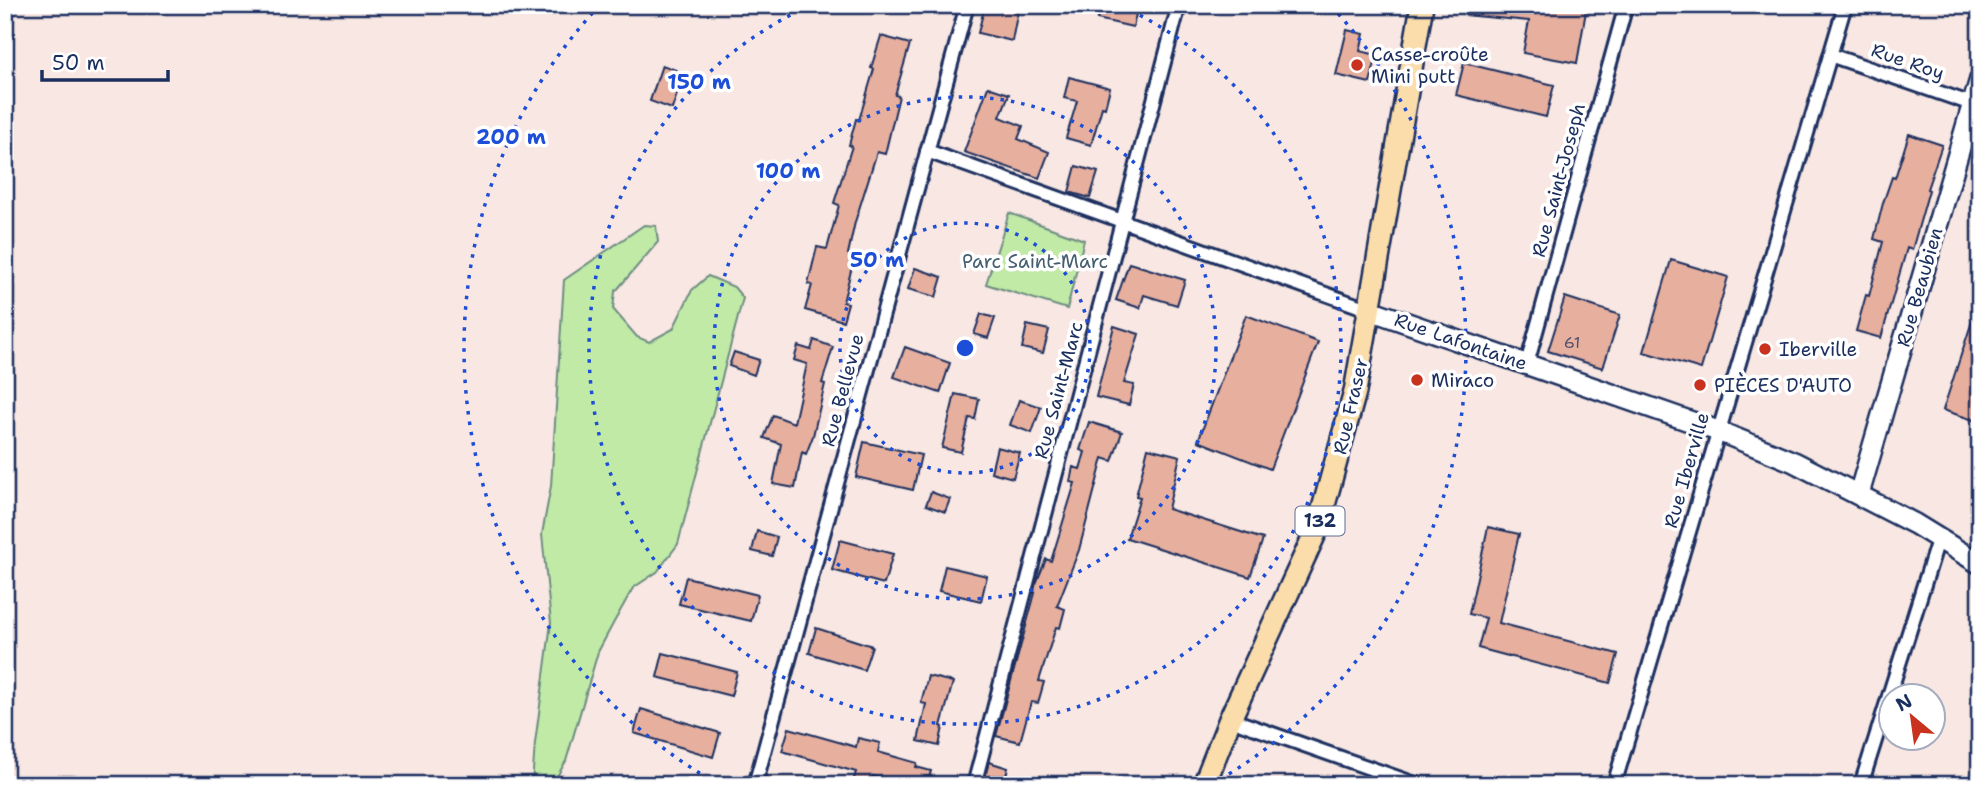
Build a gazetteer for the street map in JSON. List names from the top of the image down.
{
  "streets": {
    "main road": [
      "Rue Beaubien",
      "Rue Lafontaine",
      "Rue Fraser",
      "132"
    ],
    "street": [
      "Rue Roy",
      "Rue Saint-Joseph",
      "Rue Bellevue",
      "Rue Saint-Marc",
      "Rue Iberville"
    ]
  },
  "crossings": [
    ["Rue Roy", "Rue Beaubien"],
    ["Rue Roy", "Rue Iberville"],
    ["Rue Saint-Joseph", "Rue Lafontaine"],
    ["Rue Beaubien", "Rue Lafontaine"],
    ["Rue Lafontaine", "Rue Bellevue"],
    ["Rue Lafontaine", "Rue Saint-Marc"],
    ["Rue Lafontaine", "Rue Fraser"],
    ["Rue Lafontaine", "Rue Iberville"]
  ],
  "parks": ["Parc Saint-Marc"],
  "places": [
    "Casse-croûte Mini putt",
    "Iberville",
    "Miraco",
    "PIÈCES D'AUTO"
  ],
  "house_numbers": ["61"],
  "scale_bar": "50 m",
  "north": "top left",
  "rings": [
    "150 m",
    "200 m",
    "100 m",
    "50 m"
  ]
}
